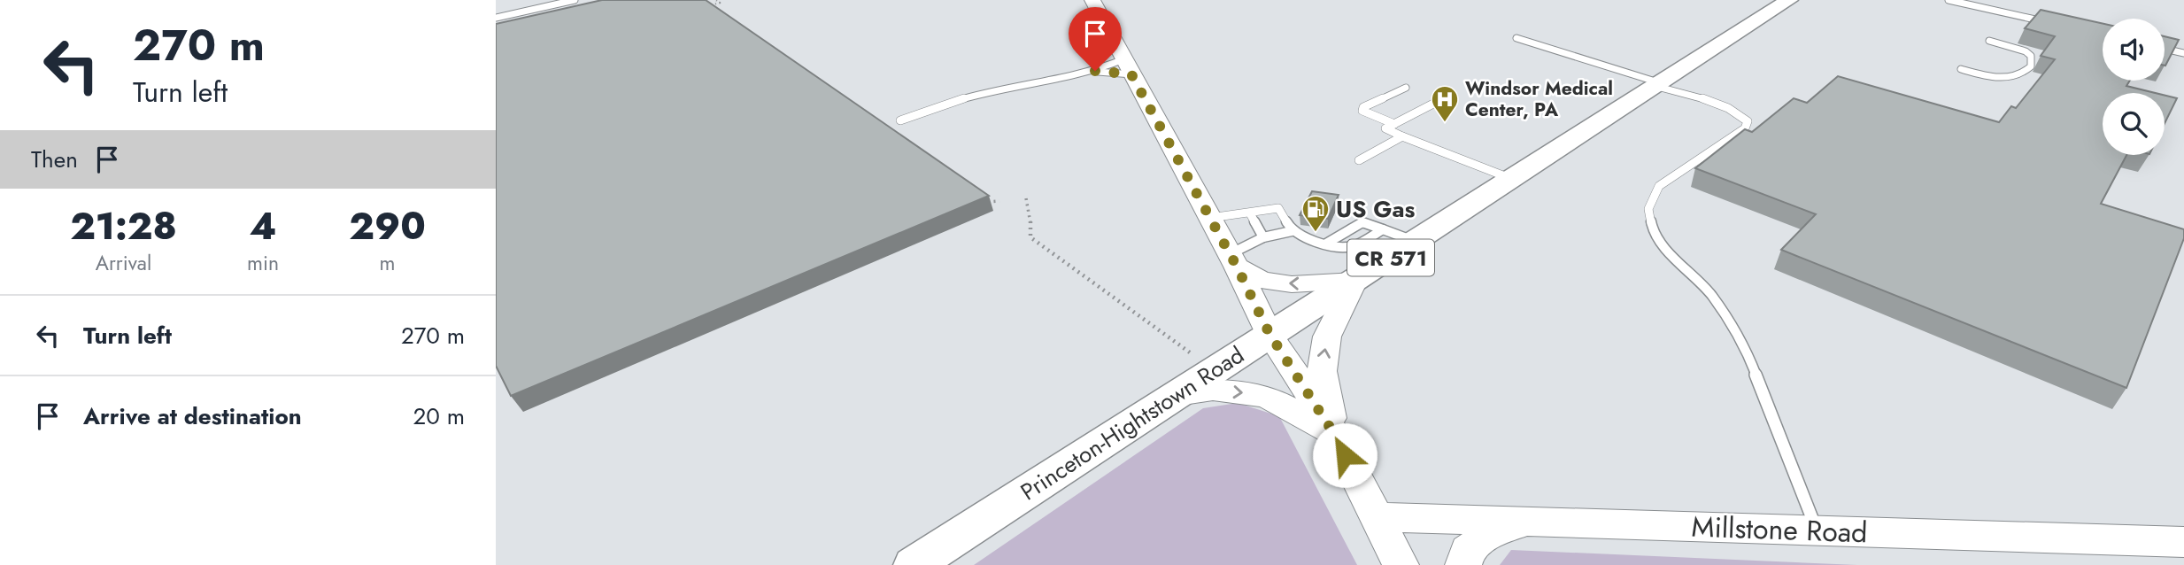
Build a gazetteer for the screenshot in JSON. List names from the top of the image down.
{
  "streets": {
    "main road": ["CR 571", "Princeton-Hightstown Road", "Millstone Road"]
  },
  "places": {
    "hospital": ["Windsor Medical Center, PA"],
    "fuel station": ["US Gas"]
  },
  "page": {
    "turn": ["270 m", "Turn left"],
    "then": "Then",
    "eta": [
      "21:28",
      "Arrival",
      "4",
      "min",
      "290",
      "m"
    ],
    "list": [
      {
        "name": "Turn left",
        "value": "270 m"
      },
      {
        "name": "Arrive at destination",
        "value": "20 m"
      }
    ]
  }
}
